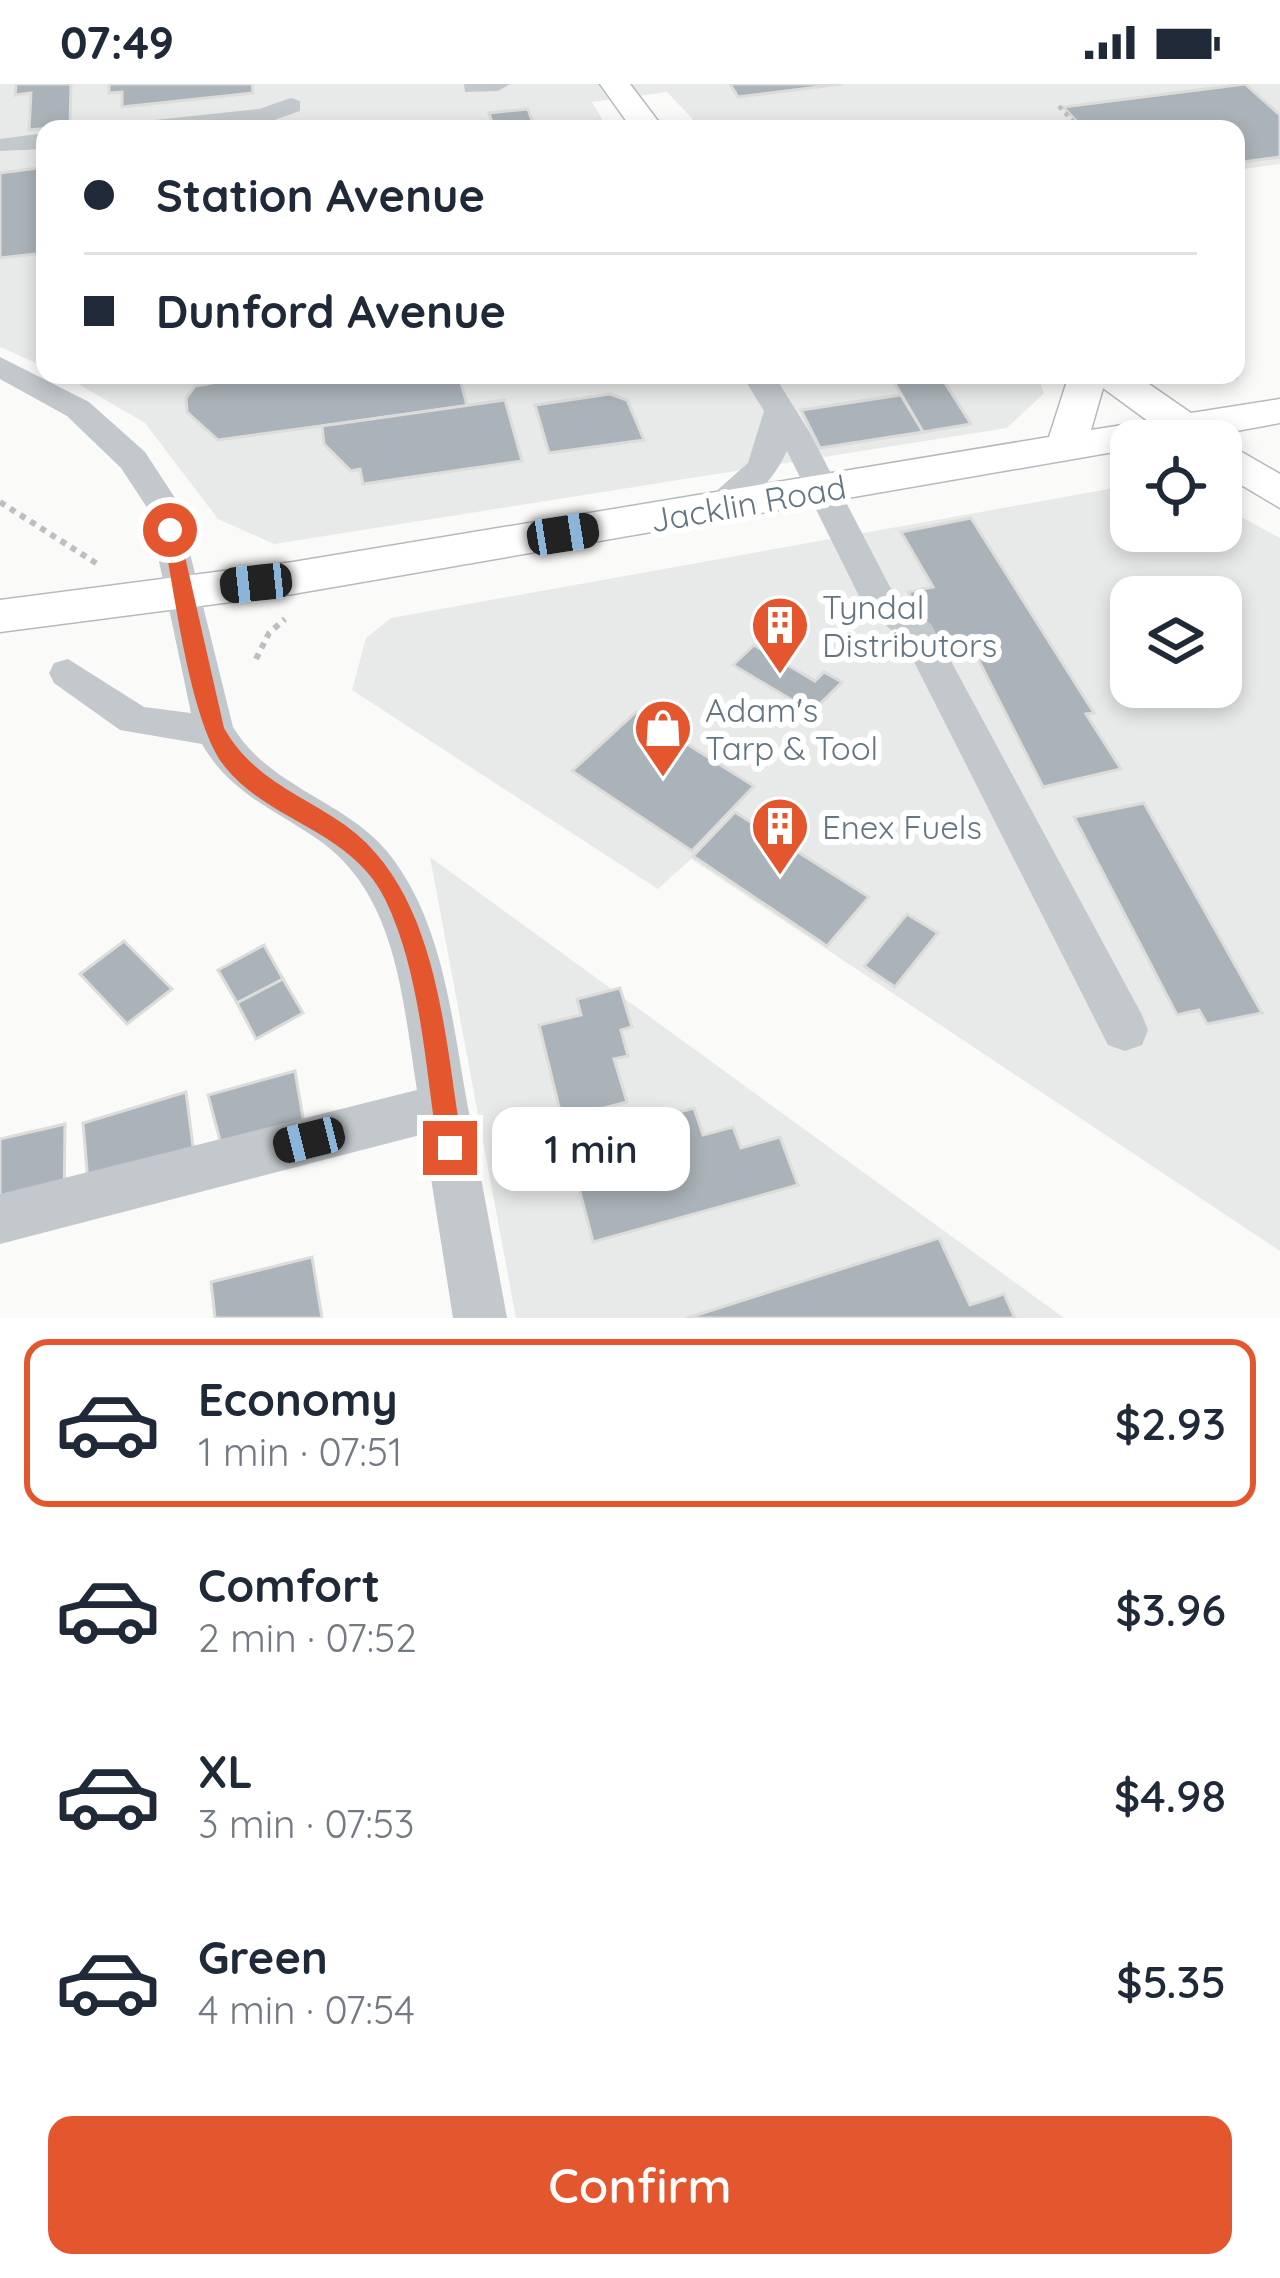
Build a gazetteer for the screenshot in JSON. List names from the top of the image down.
{
  "streets": {
    "main road": ["Jacklin Road"]
  },
  "places": {
    "building": ["Tyndal Distributors", "Enex Fuels"],
    "shop": ["Adam's Tarp & Tool"]
  },
  "page": {
    "status": "07:49",
    "banner": ["Station Avenue", "Dunford Avenue"],
    "bubble": "1 min",
    "list": [
      {
        "name": "Economy",
        "note": "1 min · 07:51",
        "value": "$2.93"
      },
      {
        "name": "Comfort",
        "note": "2 min · 07:52",
        "value": "$3.96"
      },
      {
        "name": "XL",
        "note": "3 min · 07:53",
        "value": "$4.98"
      },
      {
        "name": "Green",
        "note": "4 min · 07:54",
        "value": "$5.35"
      }
    ],
    "buttons": "Confirm"
  }
}
